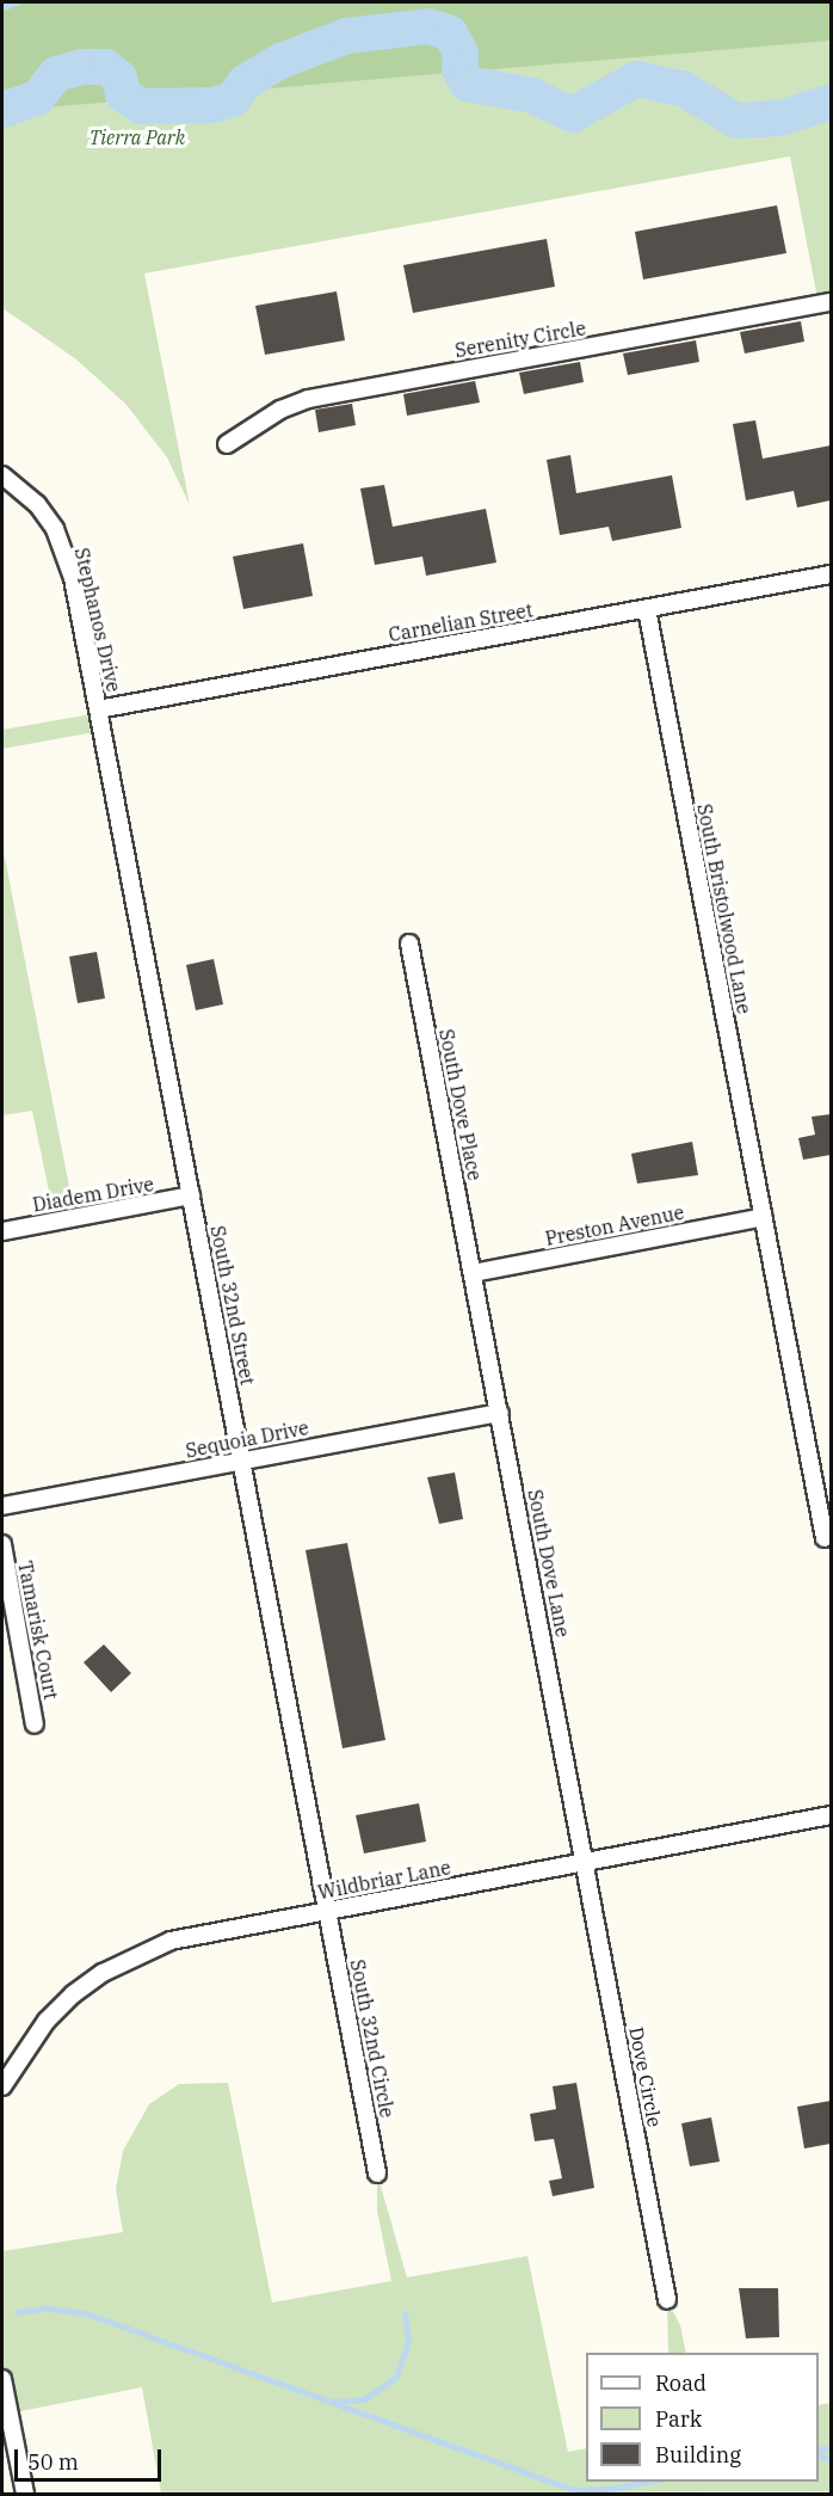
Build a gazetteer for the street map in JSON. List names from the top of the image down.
{
  "streets": {
    "street": [
      "Serenity Circle",
      "Stephanos Drive",
      "Carnelian Street",
      "South Bristolwood Lane",
      "South Dove Place",
      "Diadem Drive",
      "Preston Avenue",
      "South 32nd Street",
      "Sequoia Drive",
      "South Dove Lane",
      "Tamarisk Court",
      "Wildbriar Lane",
      "South 32nd Circle",
      "Dove Circle"
    ]
  },
  "crossings": [
    ["Stephanos Drive", "Carnelian Street"],
    ["Stephanos Drive", "South 32nd Street"],
    ["Carnelian Street", "South Bristolwood Lane"],
    ["Carnelian Street", "South 32nd Street"],
    ["South Bristolwood Lane", "Preston Avenue"],
    ["South Dove Place", "Preston Avenue"],
    ["South Dove Place", "South Dove Lane"],
    ["Diadem Drive", "South 32nd Street"],
    ["Preston Avenue", "South Dove Lane"],
    ["South 32nd Street", "Sequoia Drive"],
    ["South 32nd Street", "Wildbriar Lane"],
    ["South 32nd Street", "South 32nd Circle"],
    ["Sequoia Drive", "South Dove Lane"],
    ["South Dove Lane", "Wildbriar Lane"],
    ["South Dove Lane", "Dove Circle"],
    ["Wildbriar Lane", "South 32nd Circle"],
    ["Wildbriar Lane", "Dove Circle"]
  ],
  "parks": ["Tierra Park"],
  "legend": ["Road", "Park", "Building"],
  "scale_bar": "50 m"
}
